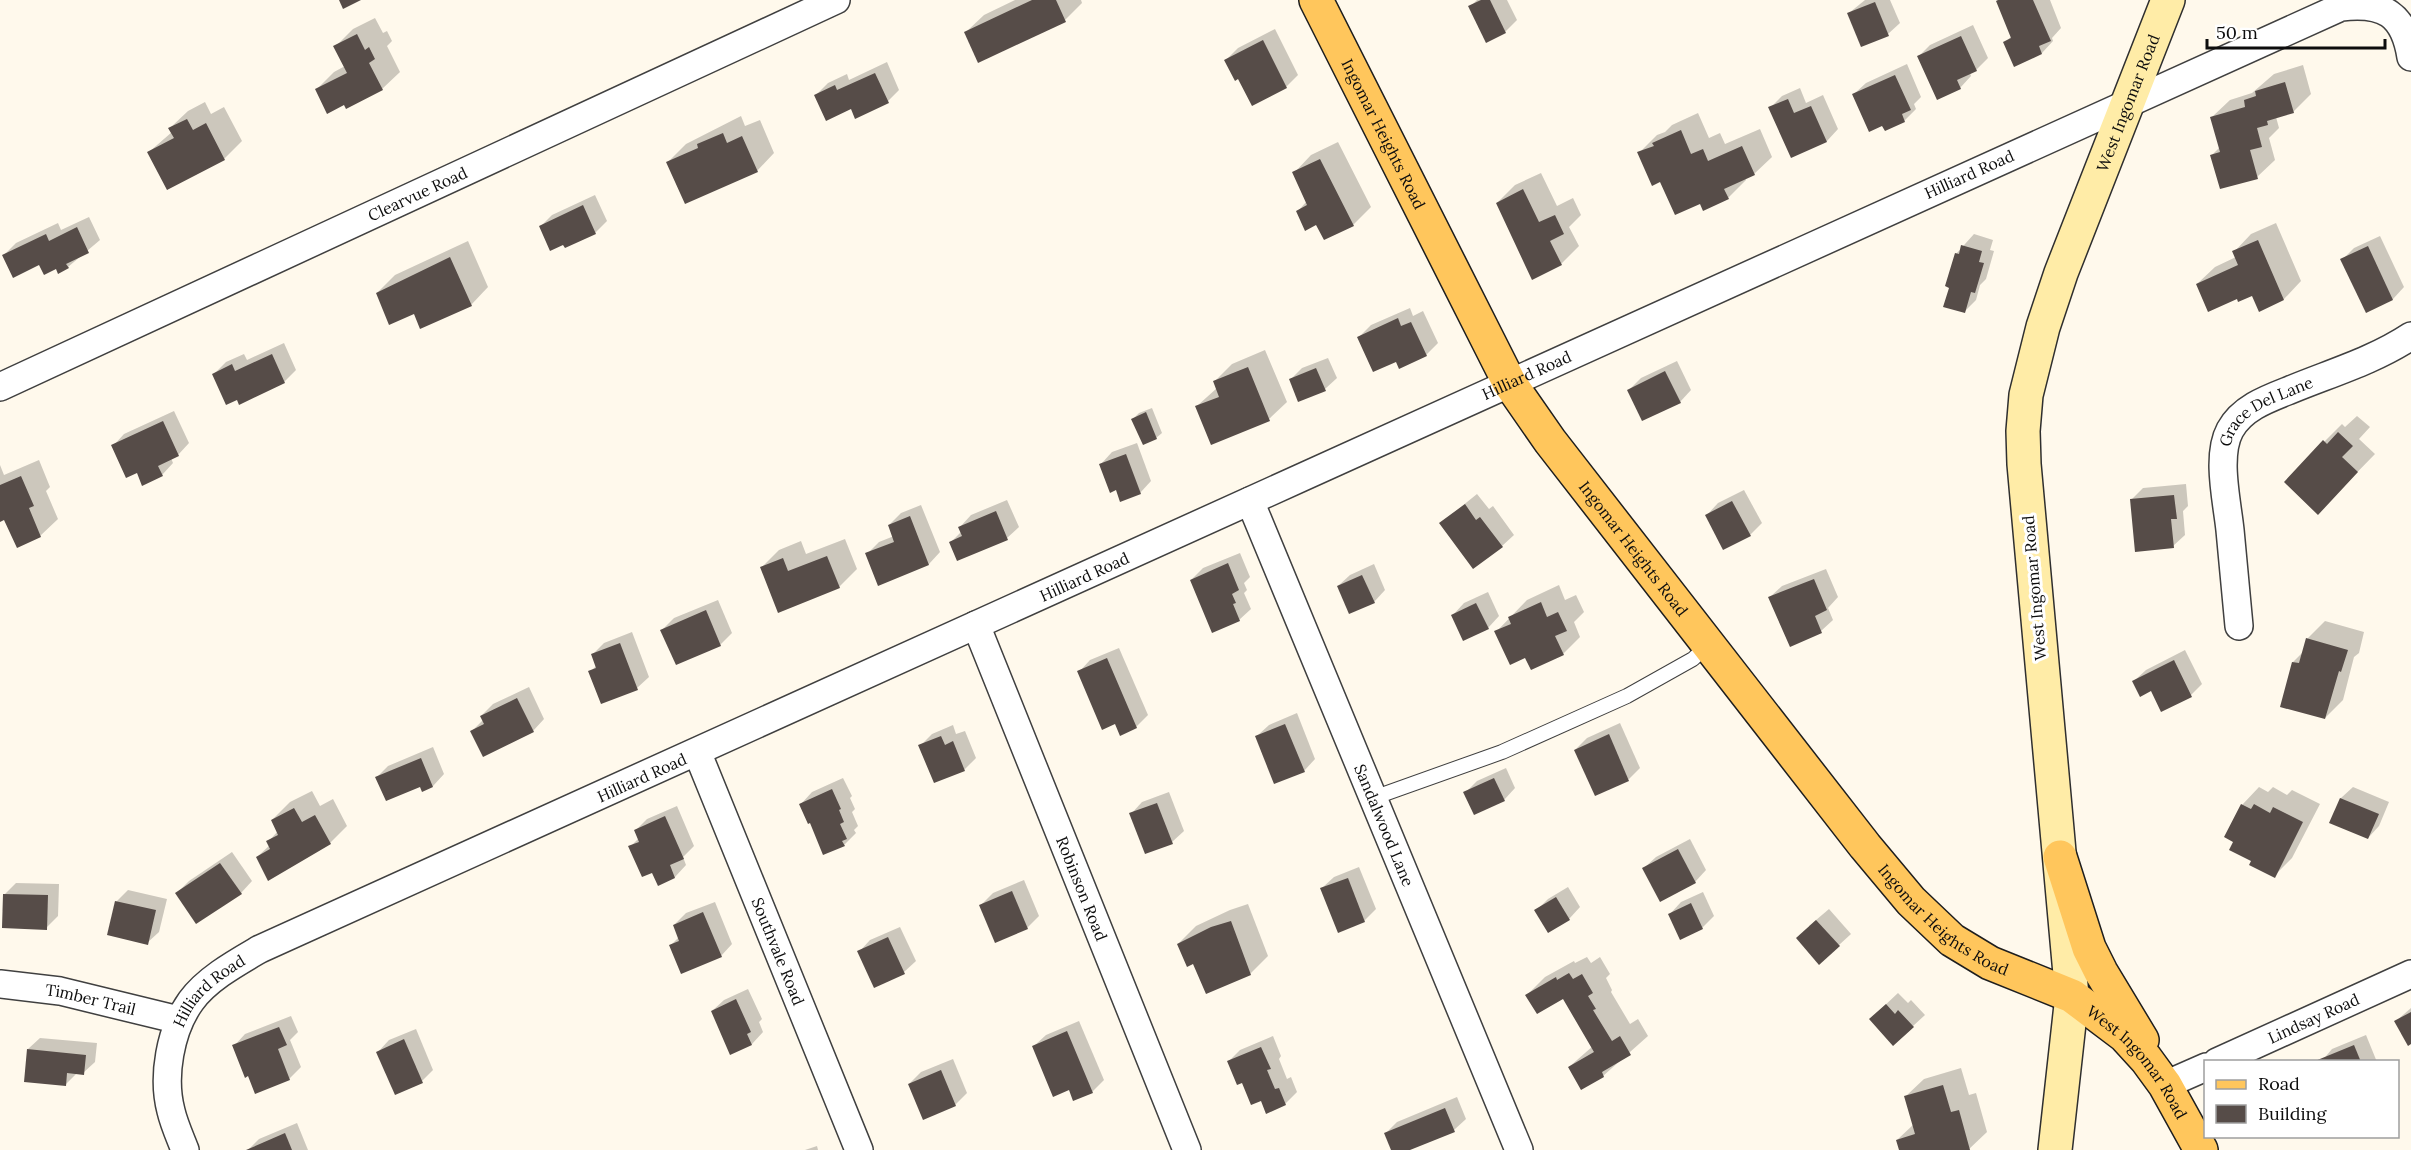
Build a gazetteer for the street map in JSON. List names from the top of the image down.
{
  "streets": {
    "main road": ["West Ingomar Road", "Ingomar Heights Road"],
    "street": [
      "Hilliard Road",
      "Clearvue Road",
      "Grace Del Lane",
      "Sandalwood Lane",
      "Robinson Road",
      "Southvale Road",
      "Timber Trail",
      "Lindsay Road"
    ]
  },
  "crossings": [
    ["West Ingomar Road", "Ingomar Heights Road"],
    ["West Ingomar Road", "Hilliard Road"],
    ["Ingomar Heights Road", "Hilliard Road"],
    ["Hilliard Road", "Sandalwood Lane"],
    ["Hilliard Road", "Robinson Road"],
    ["Hilliard Road", "Southvale Road"],
    ["Hilliard Road", "Timber Trail"]
  ],
  "legend": ["Road", "Building"],
  "scale_bar": "50 m"
}
